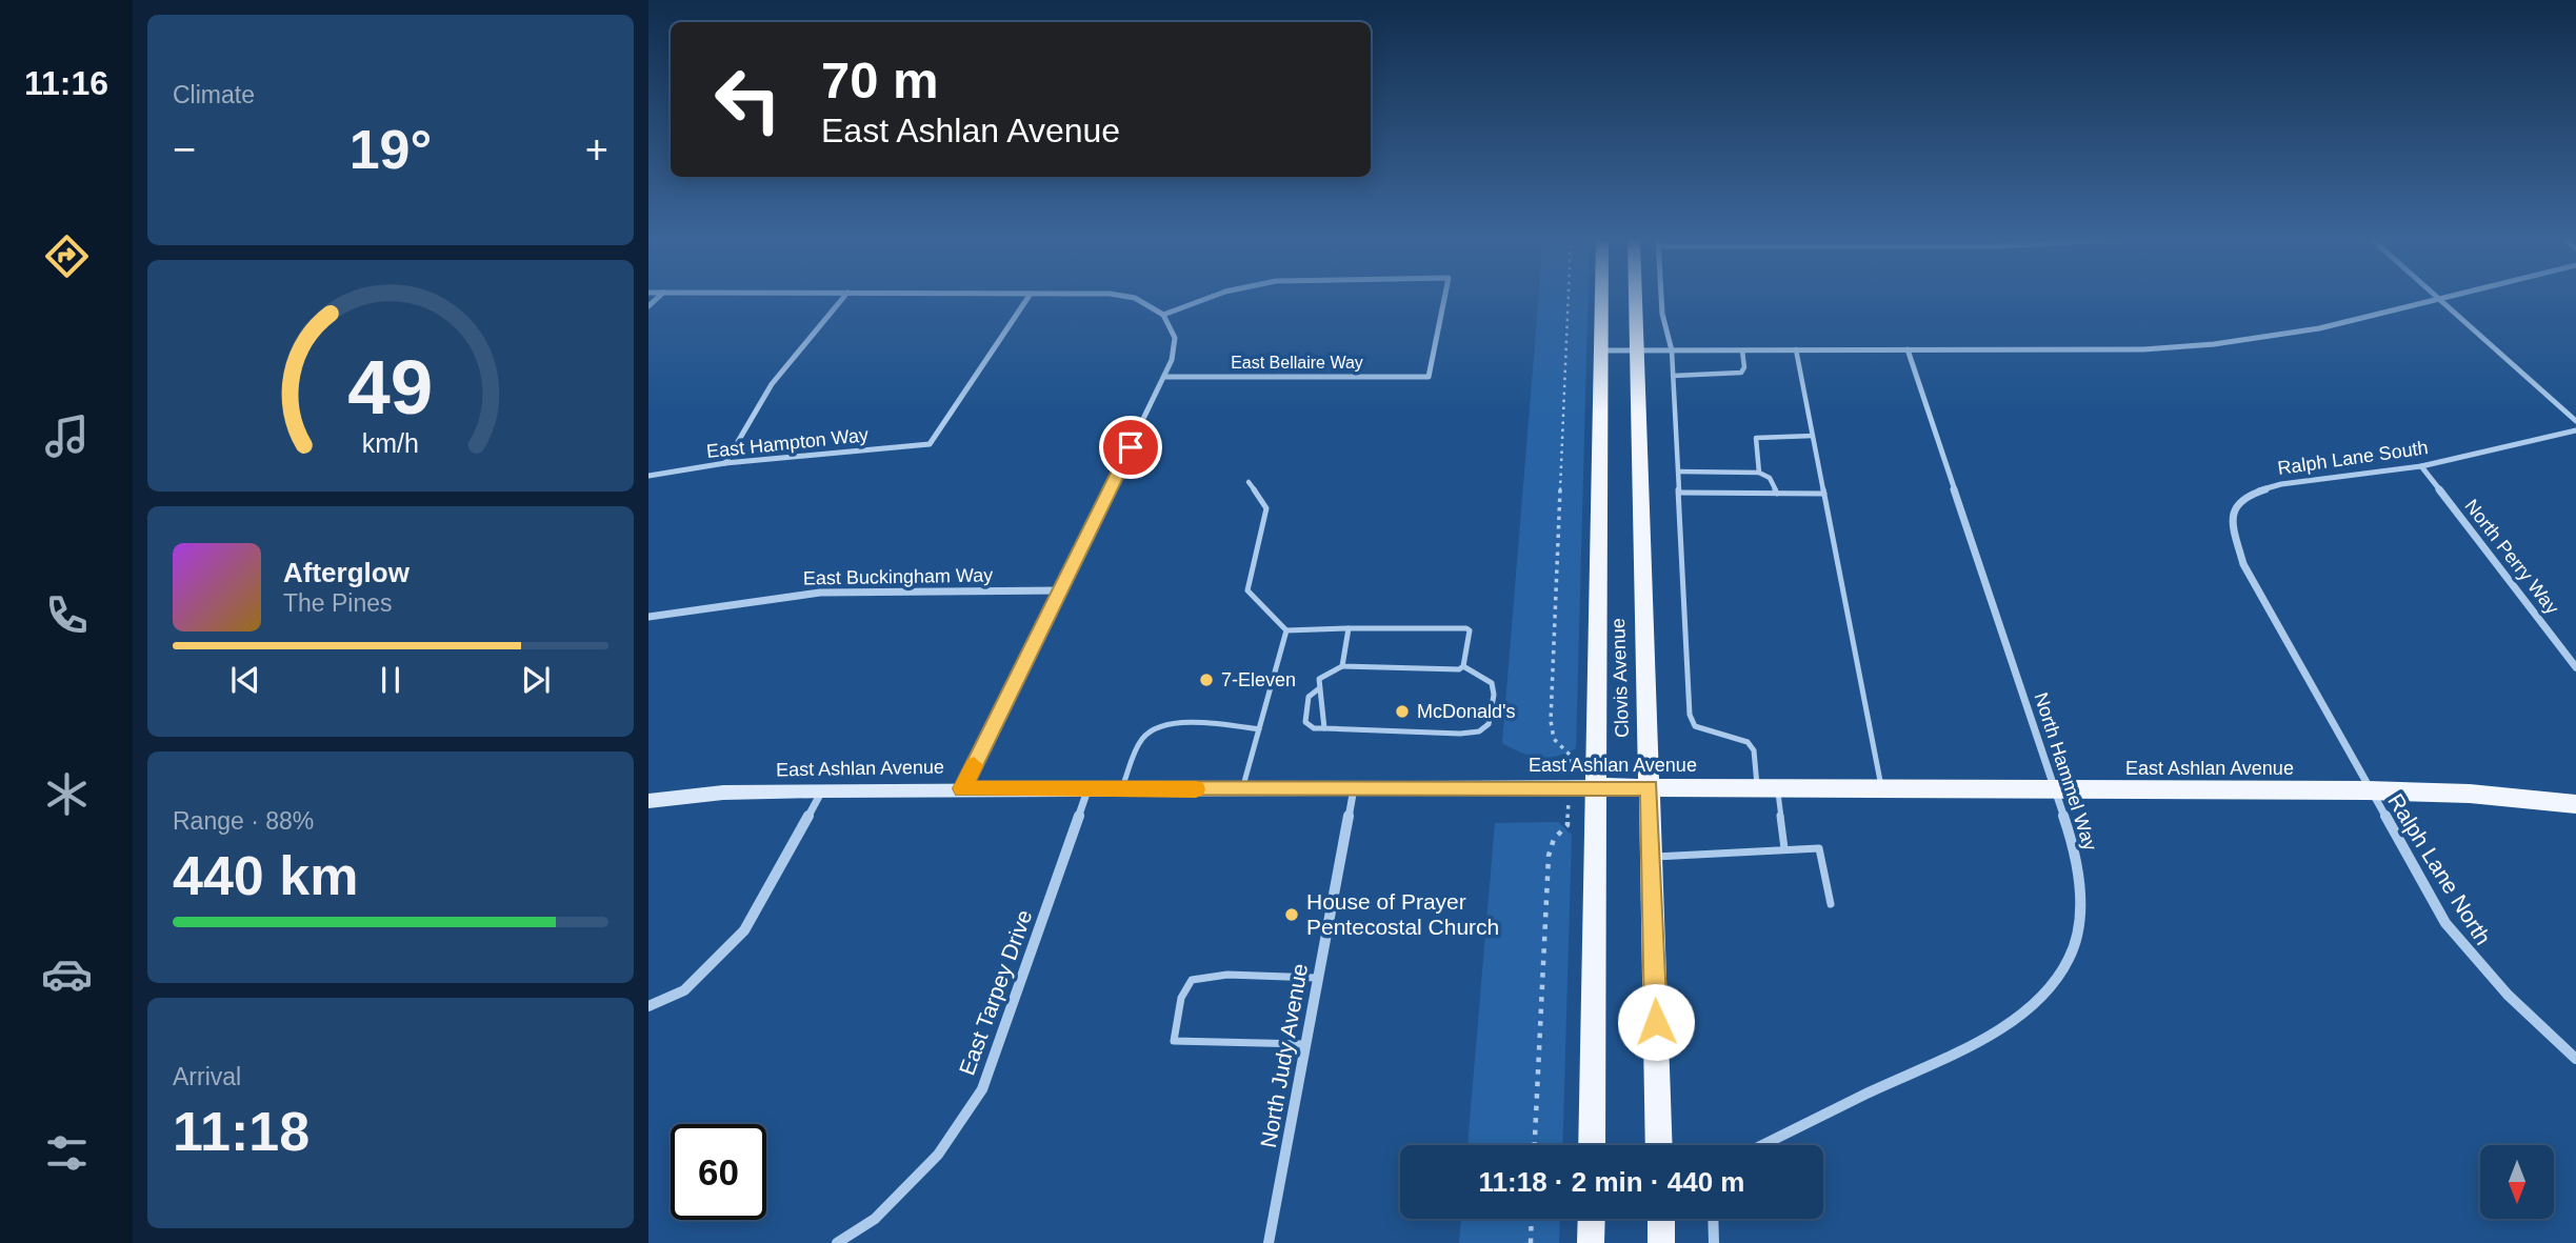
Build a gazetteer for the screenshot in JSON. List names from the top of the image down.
{
  "streets": {
    "main road": ["Clovis Avenue", "East Ashlan Avenue"],
    "street": [
      "East Bellaire Way",
      "East Hampton Way",
      "Ralph Lane South",
      "North Perry Way",
      "East Buckingham Way",
      "North Hammel Way",
      "Ralph Lane North",
      "East Tarpey Drive",
      "North Judy Avenue"
    ]
  },
  "crossings": [
    ["Ralph Lane South", "North Perry Way"],
    ["Ralph Lane South", "East Ashlan Avenue"],
    ["Ralph Lane South", "Ralph Lane North"],
    ["Clovis Avenue", "East Ashlan Avenue"],
    ["East Ashlan Avenue", "North Hammel Way"],
    ["East Ashlan Avenue", "Ralph Lane North"],
    ["East Ashlan Avenue", "East Tarpey Drive"],
    ["East Ashlan Avenue", "North Judy Avenue"]
  ],
  "places": ["7-Eleven", "McDonald's", "House of Prayer Pentecostal Church"],
  "north": "bottom",
  "page": {
    "tabs": "11:16",
    "tile": [
      "Climate",
      ["Range · 88%", "440 km"],
      ["Arrival", "11:18"]
    ],
    "turn": ["70 m", "East Ashlan Avenue"],
    "heat": ["−", "19°", "+"],
    "song": ["Afterglow", "The Pines"],
    "limit": "60",
    "trip": "11:18 · 2 min · 440 m",
    "gauge": ["49", "km/h"]
  }
}
